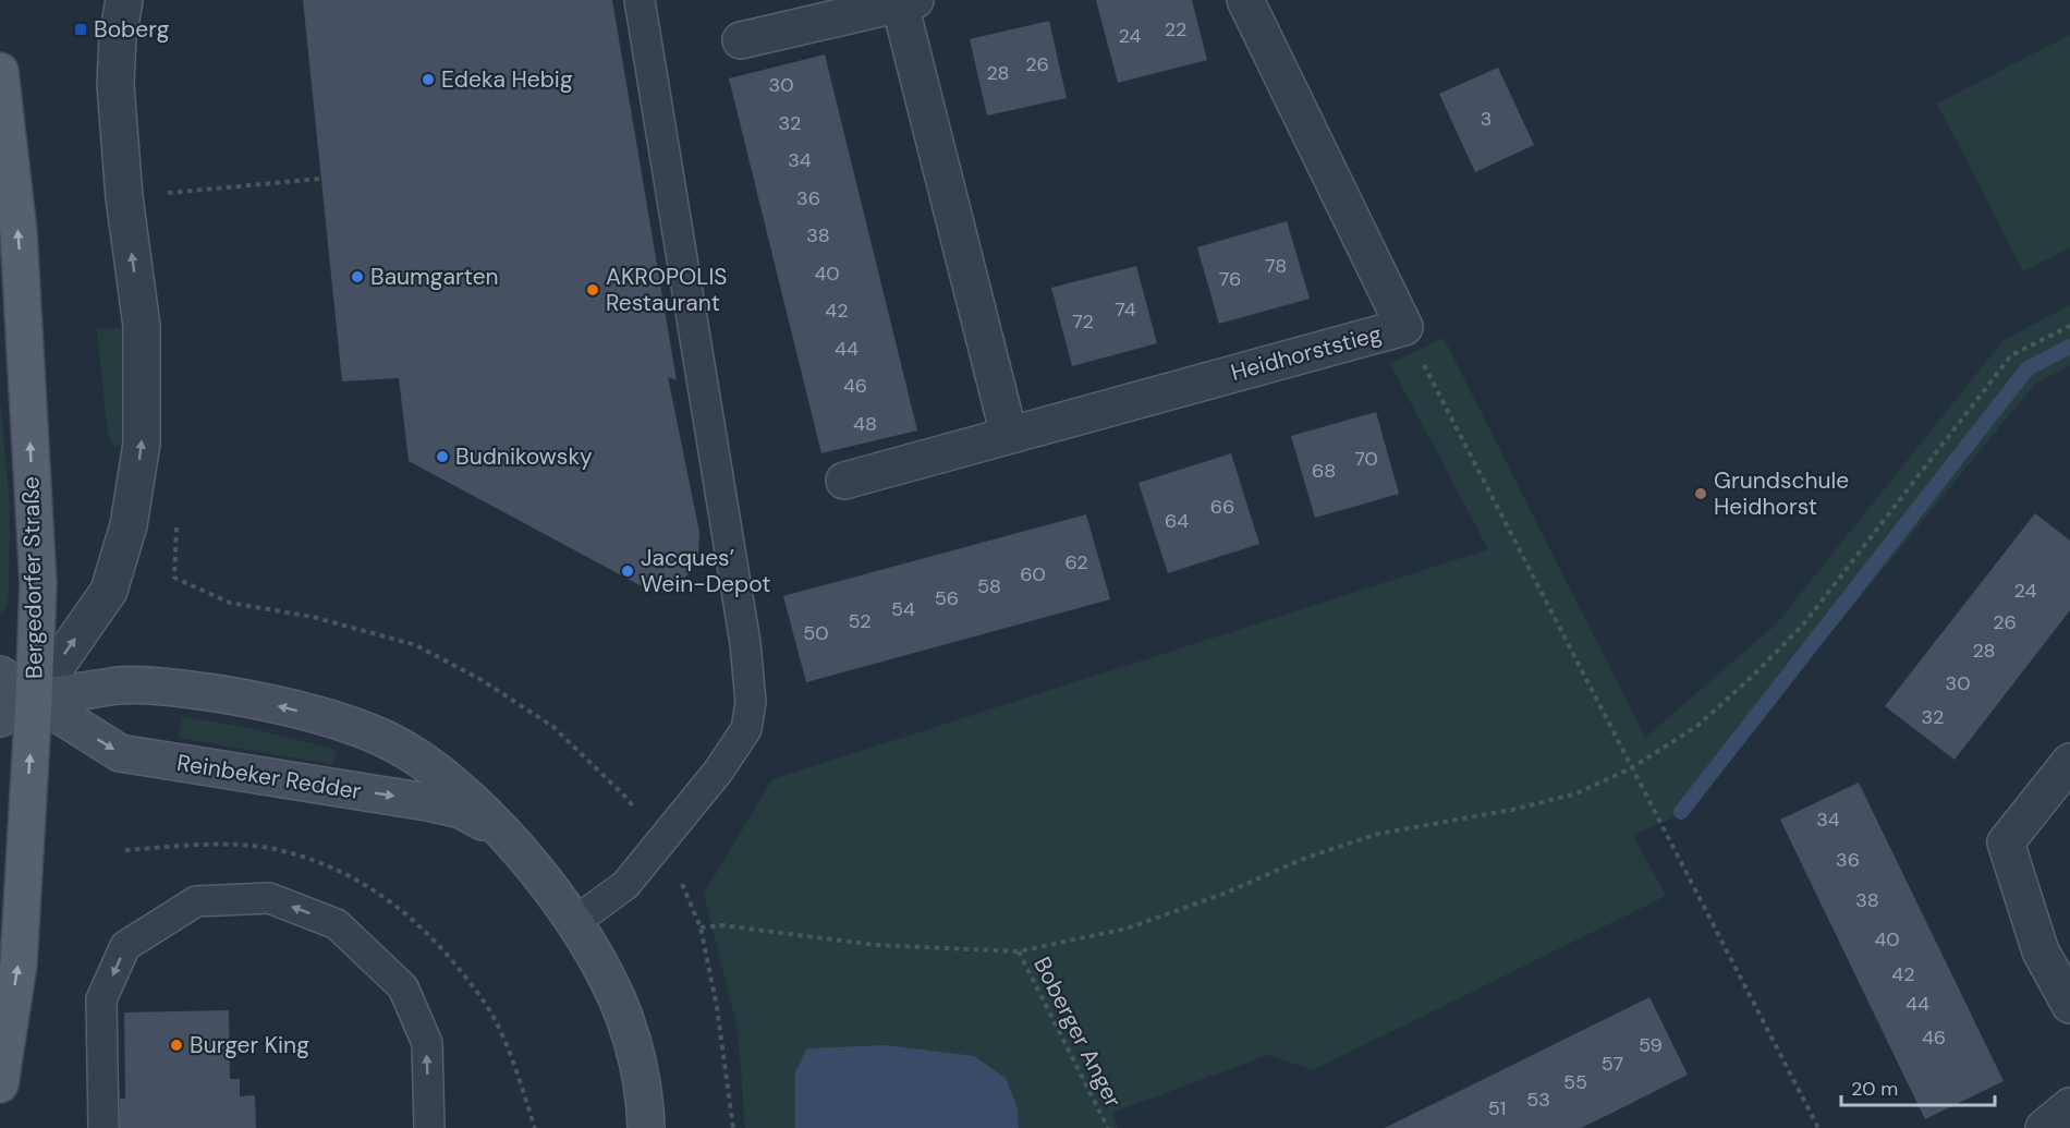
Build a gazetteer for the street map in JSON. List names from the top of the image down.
{
  "streets": {
    "main road": ["Bergedorfer Straße", "Reinbeker Redder"],
    "street": ["Heidhorststieg"],
    "path": ["Boberger Anger"]
  },
  "crossings": [
    ["Bergedorfer Straße", "Reinbeker Redder"]
  ],
  "one_way": ["Bergedorfer Straße"],
  "places": {
    "transit": ["Boberg"],
    "other": [
      "Edeka Hebig",
      "Baumgarten",
      "AKROPOLIS Restaurant",
      "Budnikowsky",
      "Grundschule Heidhorst",
      "Jacques’ Wein-Depot",
      "Burger King"
    ]
  },
  "house_numbers": [
    "22",
    "24",
    "26",
    "28",
    "30",
    "3",
    "32",
    "34",
    "36",
    "38",
    "78",
    "40",
    "76",
    "74",
    "42",
    "72",
    "44",
    "46",
    "48",
    "70",
    "68",
    "66",
    "64",
    "62",
    "60",
    "58",
    "24",
    "56",
    "54",
    "52",
    "26",
    "50",
    "28",
    "30",
    "32",
    "34",
    "36",
    "38",
    "40",
    "42",
    "44",
    "46",
    "59",
    "57",
    "55",
    "53",
    "51"
  ],
  "scale_bar": "20 m"
}
